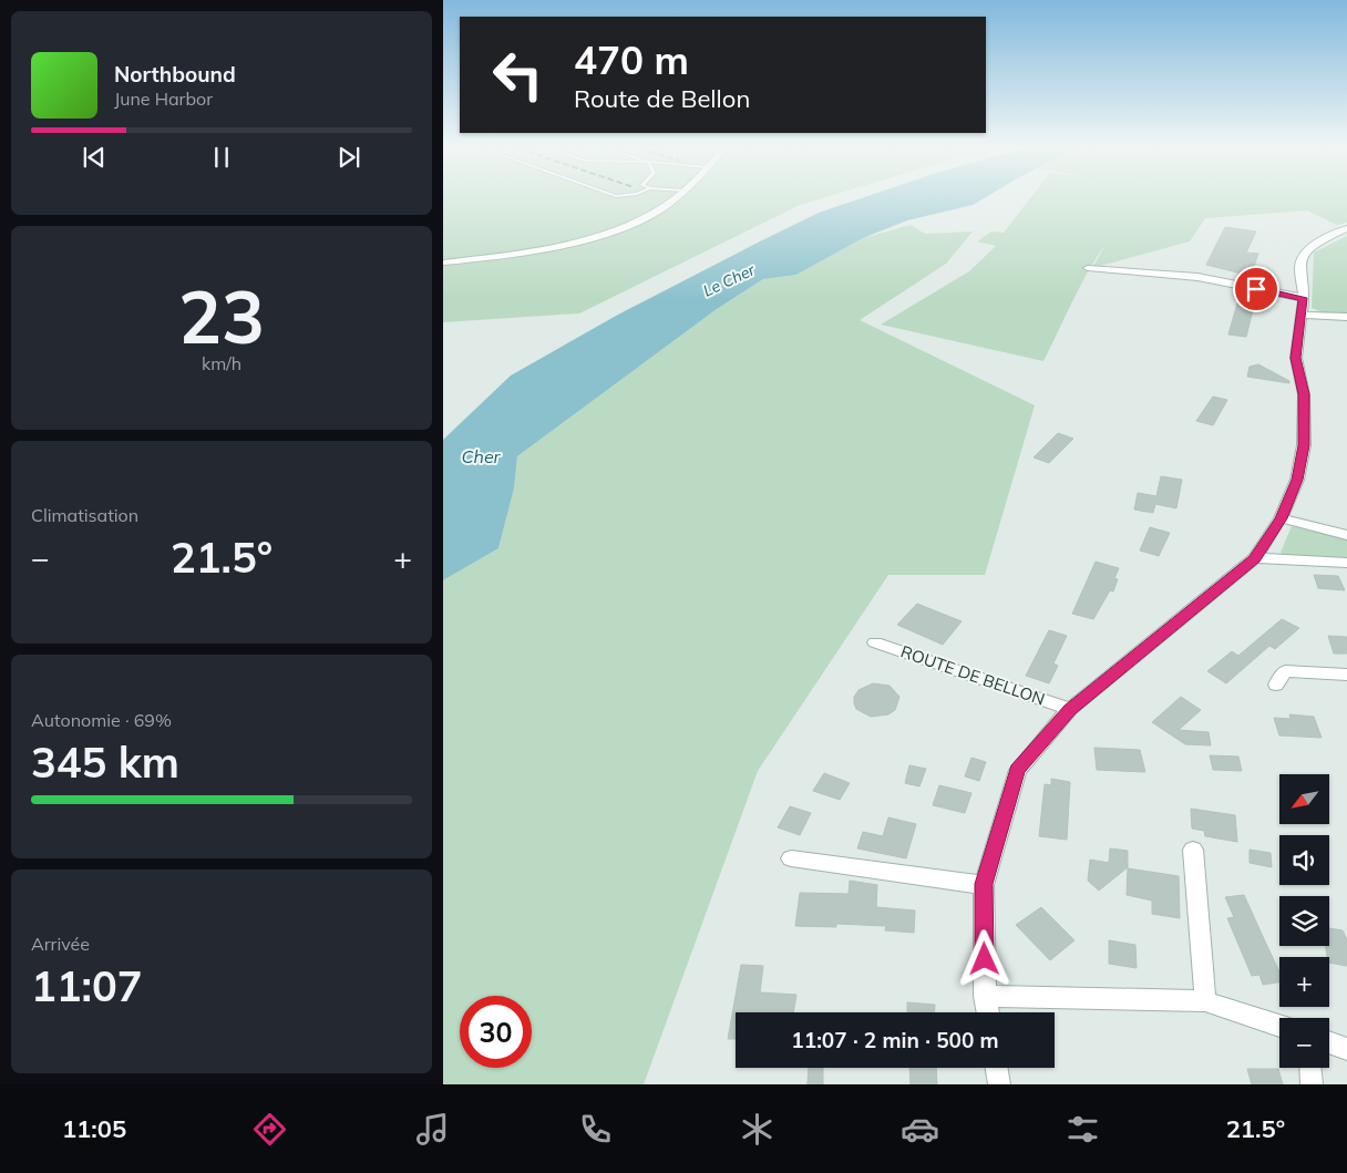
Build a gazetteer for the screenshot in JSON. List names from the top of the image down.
{
  "streets": {
    "street": ["ROUTE DE BELLON"]
  },
  "water": ["Le Cher", "Cher"],
  "north": "bottom left",
  "page": {
    "turn": ["470 m", "Route de Bellon"],
    "song": ["Northbound", "June Harbor"],
    "tile": [
      ["23", "km/h"],
      "Climatisation",
      ["Autonomie · 69%", "345 km"],
      ["Arrivée", "11:07"]
    ],
    "heat": ["−", "21.5°", "+"],
    "map_buttons": ["+", "−"],
    "limit": "30",
    "trip": "11:07 · 2 min · 500 m",
    "tabs": ["11:05", "21.5°"]
  }
}
